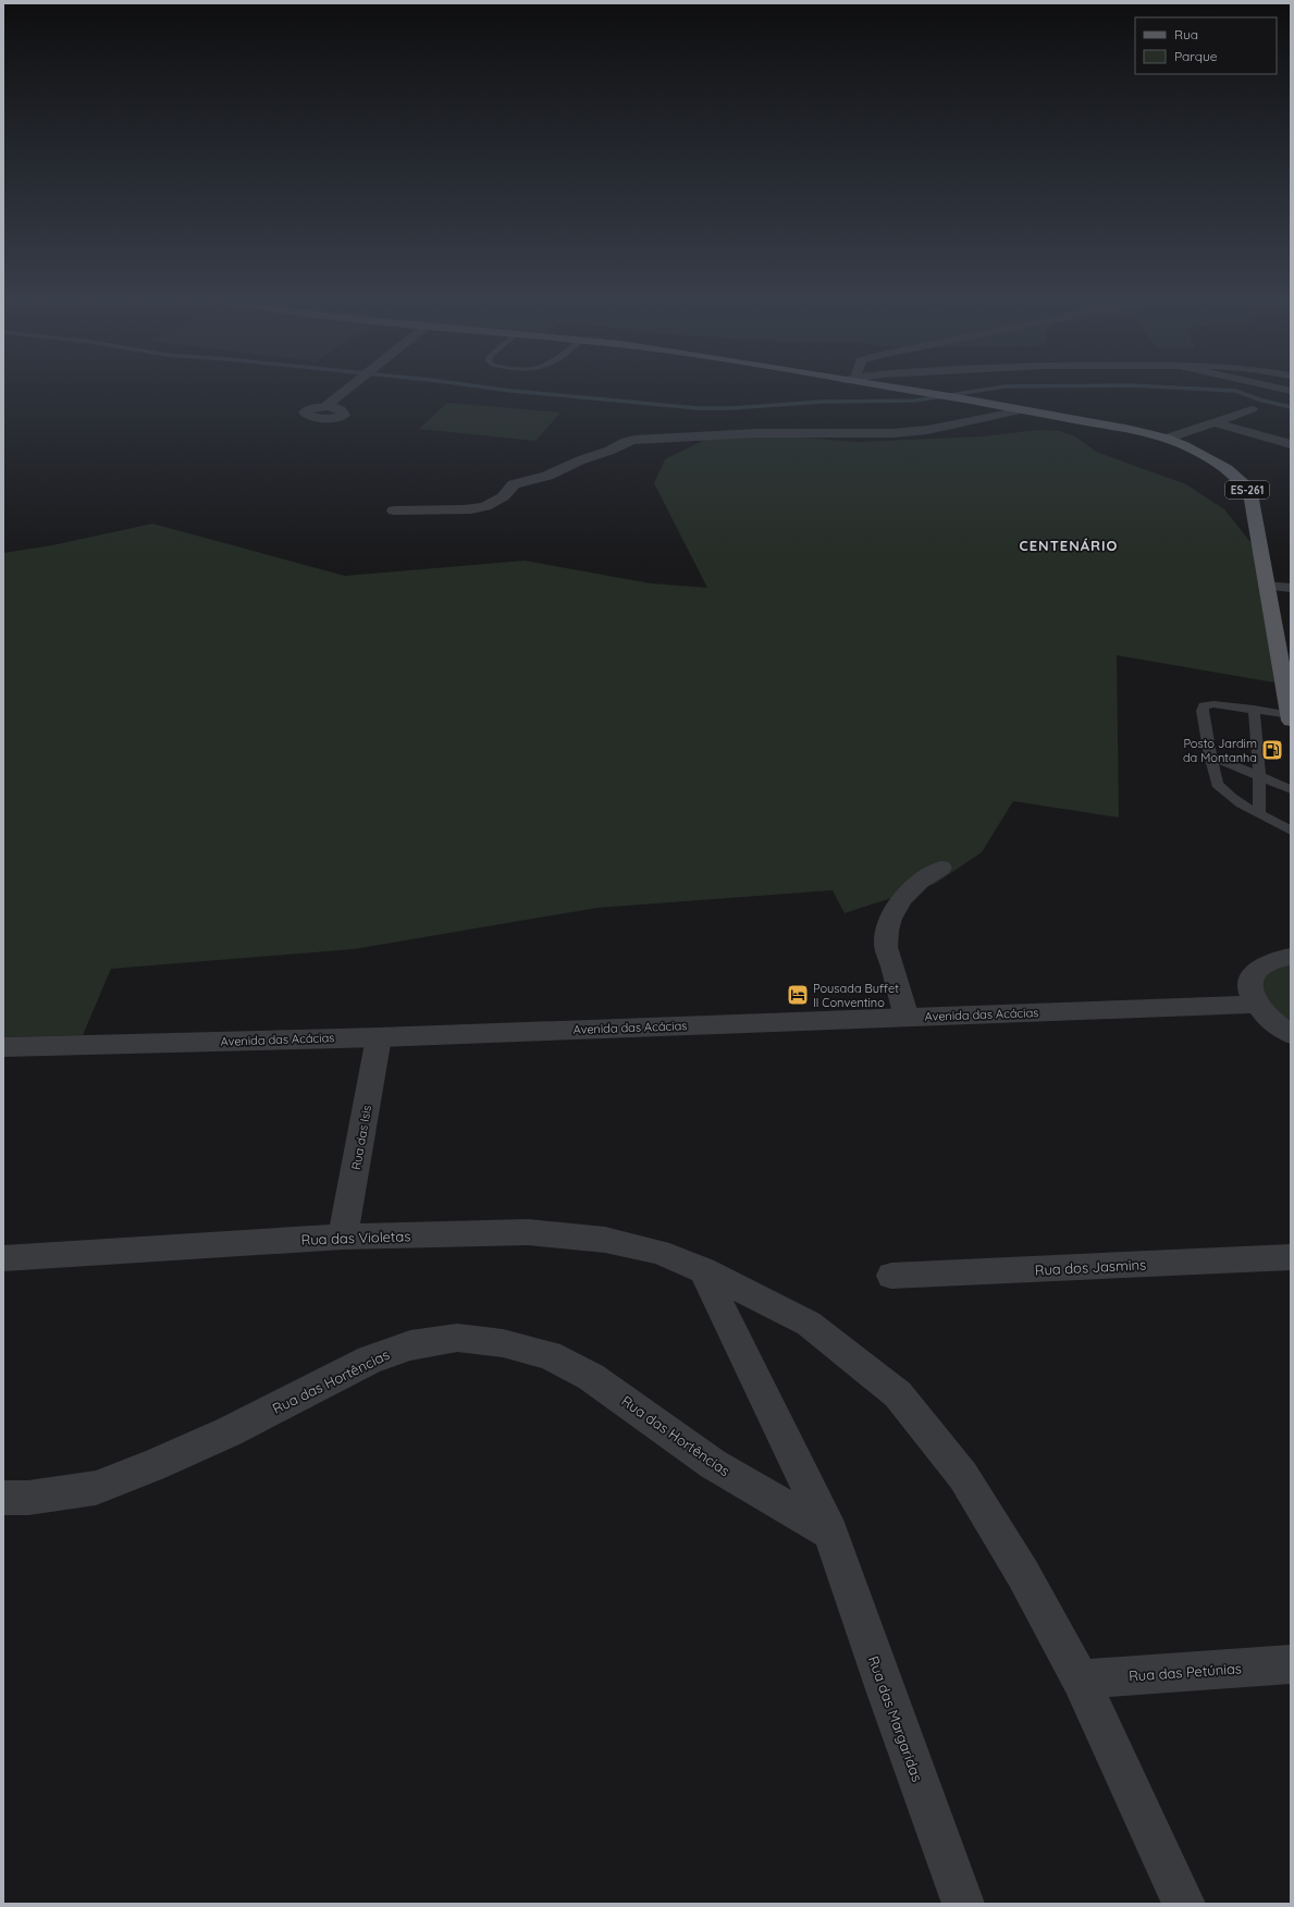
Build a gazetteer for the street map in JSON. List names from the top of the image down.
{
  "streets": {
    "main road": ["ES-261"],
    "street": [
      "Avenida das Acácias",
      "Rua das Isis",
      "Rua das Violetas",
      "Rua dos Jasmins",
      "Rua das Hortências",
      "Rua das Petúnias",
      "Rua das Margaridas"
    ]
  },
  "crossings": [
    ["Avenida das Acácias", "Rua das Isis"],
    ["Rua das Isis", "Rua das Violetas"],
    ["Rua das Violetas", "Rua das Petúnias"],
    ["Rua das Violetas", "Rua das Margaridas"],
    ["Rua das Hortências", "Rua das Margaridas"]
  ],
  "districts": ["CENTENÁRIO"],
  "places": {
    "fuel station": ["Posto Jardim da Montanha"],
    "hotel": ["Pousada Buffet Il Conventino"]
  },
  "legend": ["Rua", "Parque"]
}
